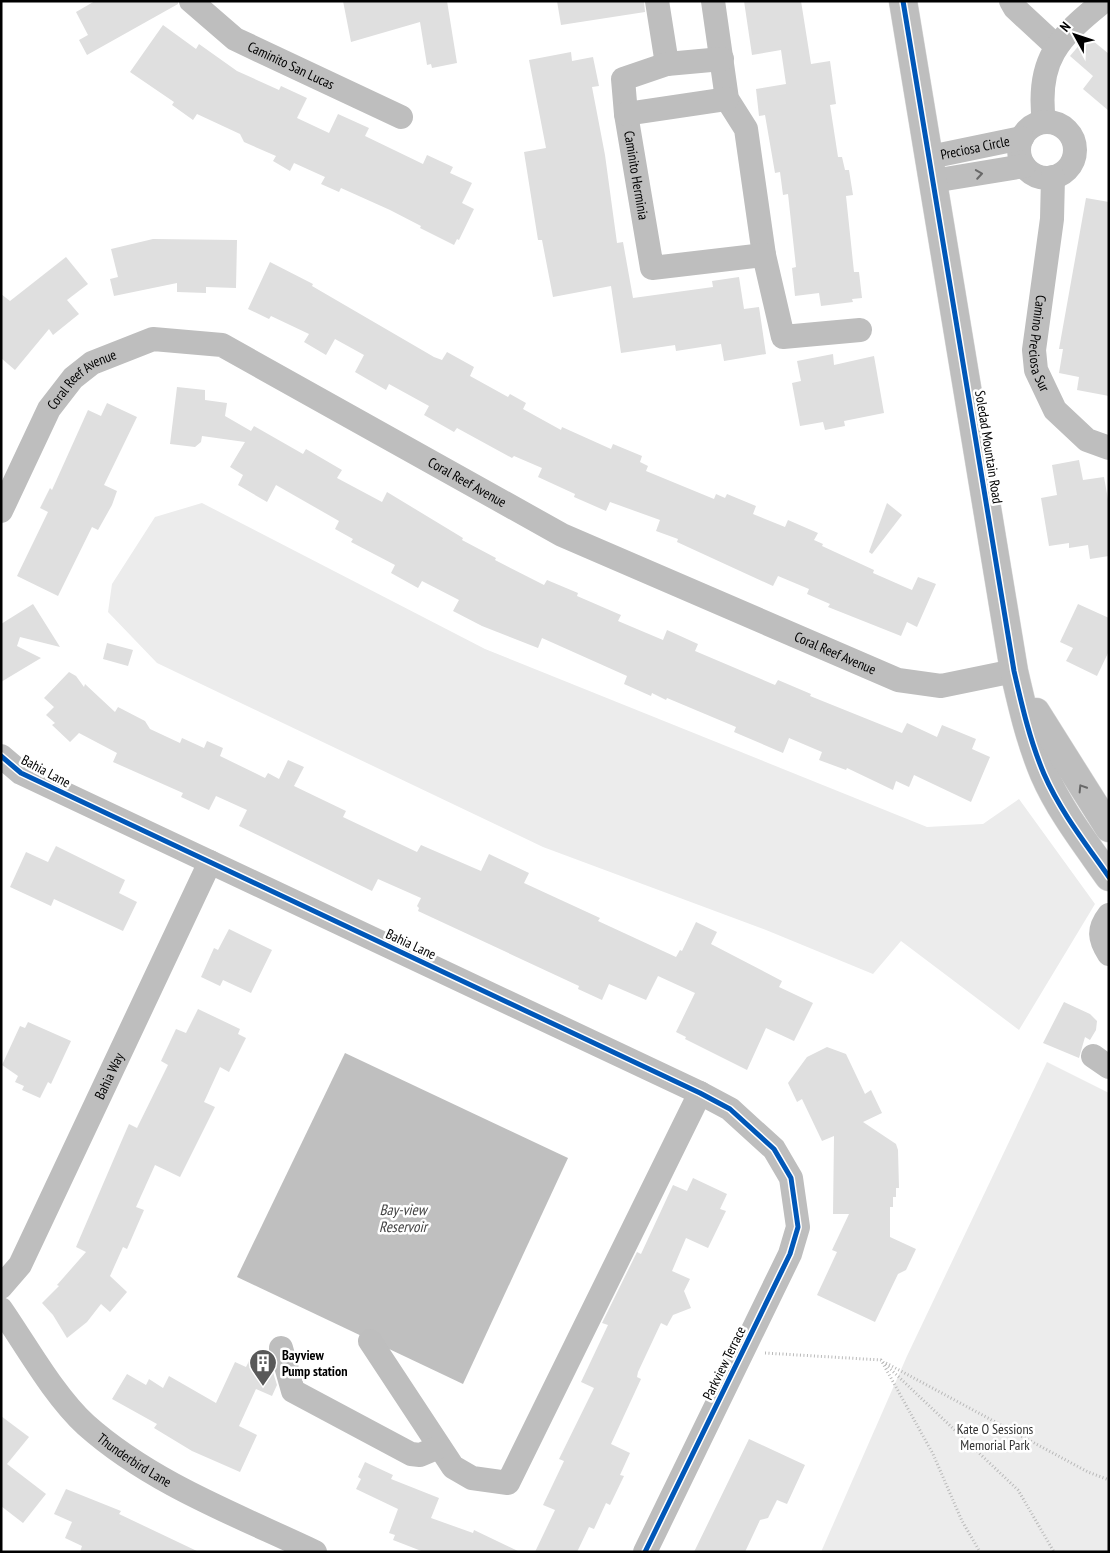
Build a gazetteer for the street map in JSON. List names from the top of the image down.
{
  "streets": {
    "main road": ["Soledad Mountain Road"],
    "street": [
      "Caminito San Lucas",
      "Preciosa Circle",
      "Caminito Herminia",
      "Camino Preciosa Sur",
      "Coral Reef Avenue",
      "Bahia Lane",
      "Bahia Way",
      "Parkview Terrace",
      "Thunderbird Lane"
    ]
  },
  "crossings": [
    ["Preciosa Circle", "Camino Preciosa Sur"],
    ["Preciosa Circle", "Soledad Mountain Road"],
    ["Coral Reef Avenue", "Soledad Mountain Road"],
    ["Bahia Lane", "Bahia Way"],
    ["Bahia Lane", "Parkview Terrace"]
  ],
  "water": ["Bay-view Reservoir"],
  "parks": ["Kate O Sessions Memorial Park"],
  "places": {
    "building": ["Bayview Pump station"]
  },
  "north": "top left"
}
